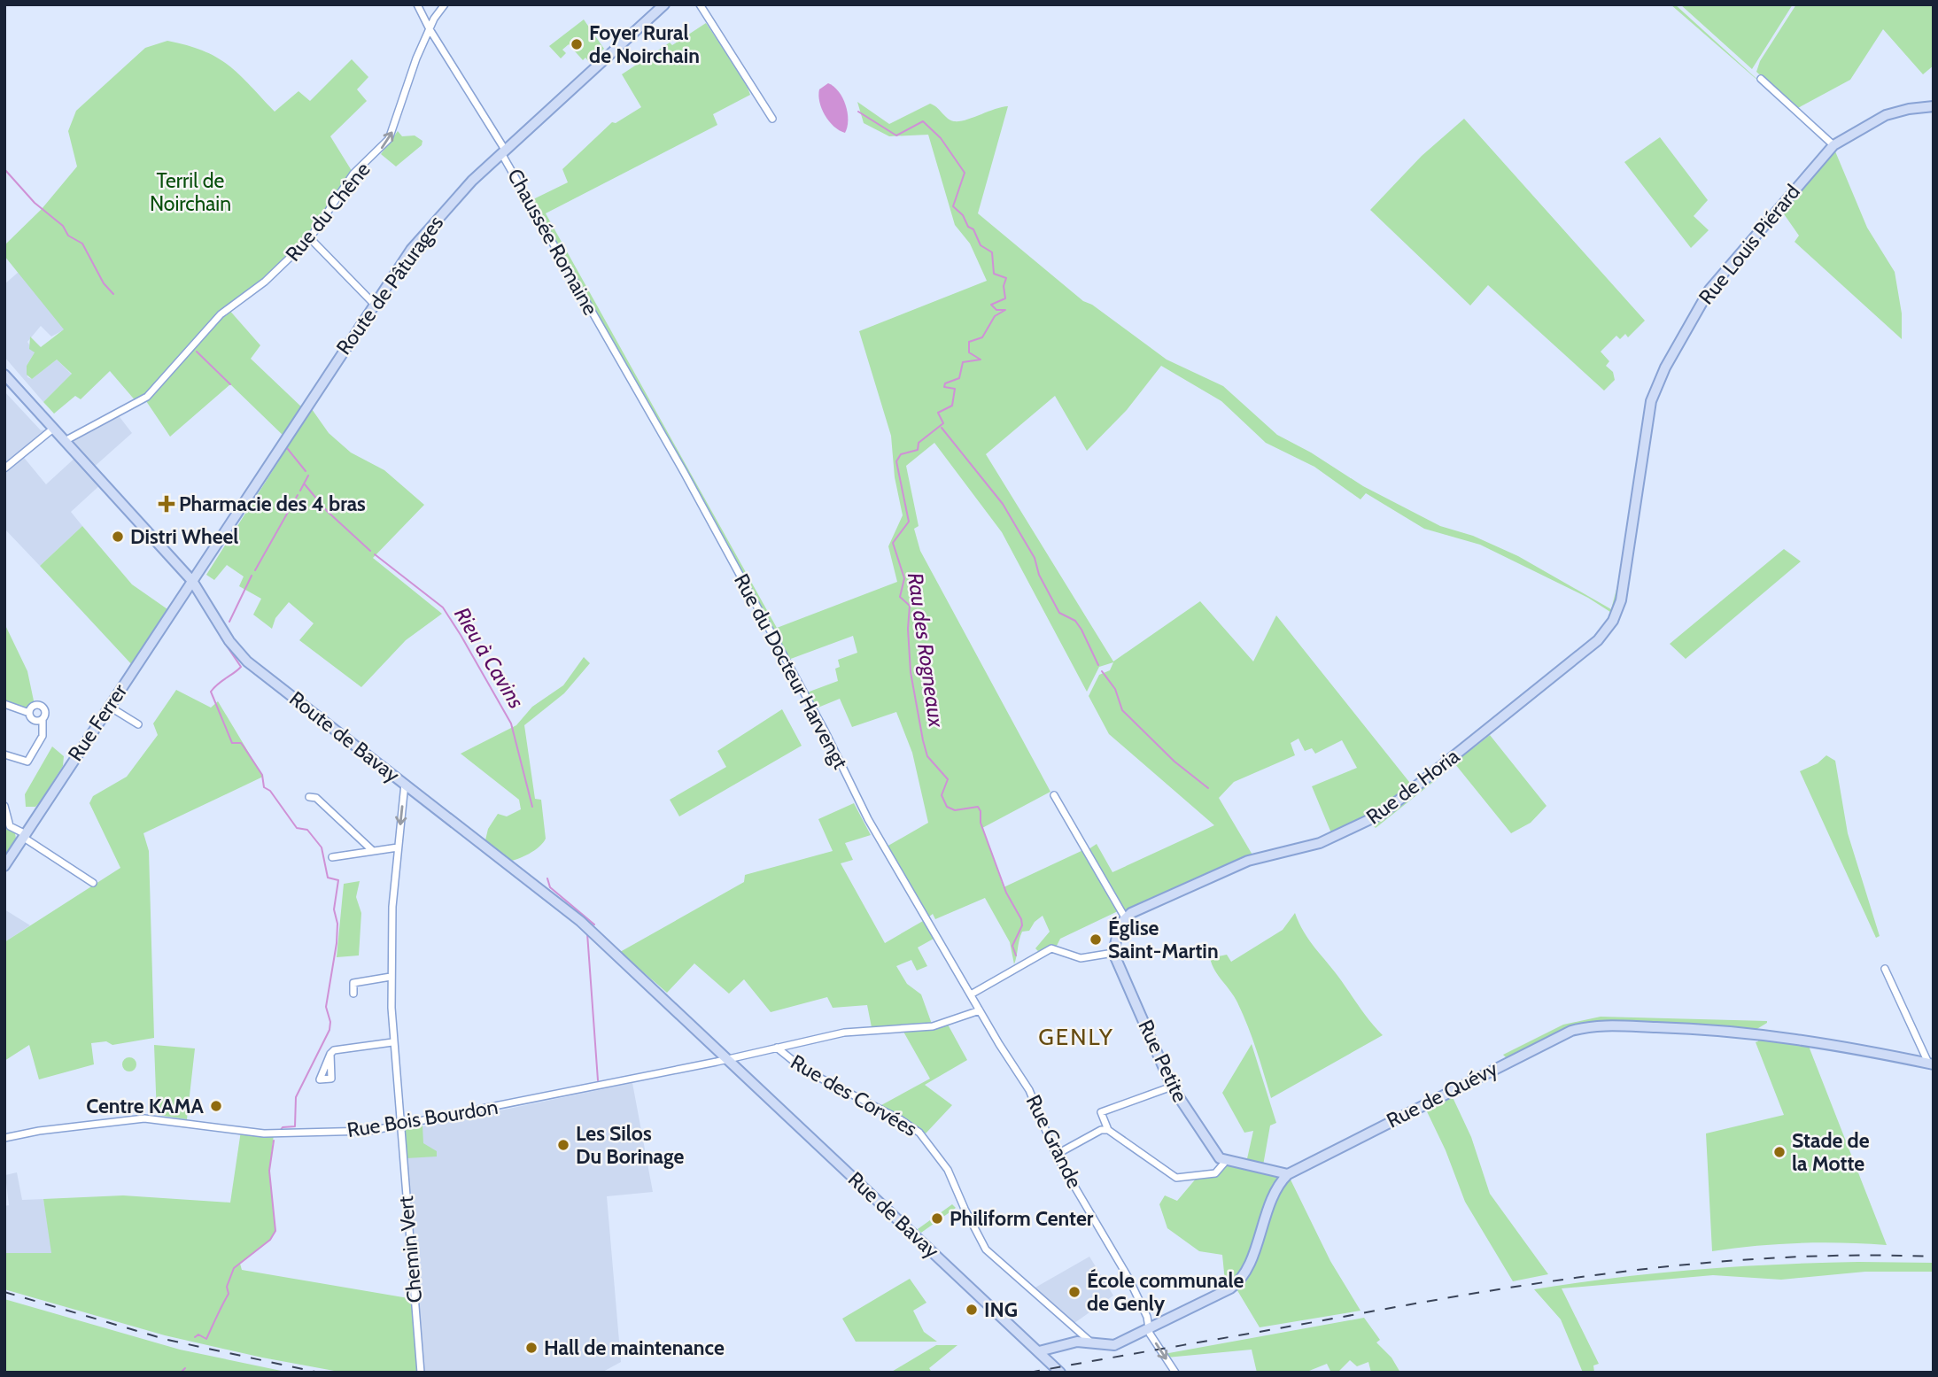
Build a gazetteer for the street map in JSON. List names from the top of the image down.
{
  "streets": {
    "main road": [
      "Rue Louis Piérard",
      "Route de Pâturages",
      "Rue Ferrer",
      "Route de Bavay",
      "Rue de Horia",
      "Rue Petite",
      "Rue de Quévy",
      "Rue de Bavay"
    ],
    "street": [
      "Rue du Chêne",
      "Chaussée Romaine",
      "Rue du Docteur Harvengt",
      "Rue des Corvées",
      "Rue Bois Bourdon",
      "Rue Grande",
      "Chemin Vert"
    ]
  },
  "crossings": [
    ["Rue du Chêne", "Chaussée Romaine"],
    ["Rue du Chêne", "Route de Bavay"],
    ["Chaussée Romaine", "Route de Pâturages"],
    ["Chaussée Romaine", "Rue du Docteur Harvengt"],
    ["Rue Louis Piérard", "Rue de Horia"],
    ["Route de Pâturages", "Rue Ferrer"],
    ["Route de Pâturages", "Route de Bavay"],
    ["Rue du Docteur Harvengt", "Rue Bois Bourdon"],
    ["Rue du Docteur Harvengt", "Rue Grande"],
    ["Rue Ferrer", "Route de Bavay"],
    ["Route de Bavay", "Rue Bois Bourdon"],
    ["Route de Bavay", "Rue de Bavay"],
    ["Route de Bavay", "Chemin Vert"],
    ["Rue des Corvées", "Rue Bois Bourdon"],
    ["Rue Bois Bourdon", "Rue Grande"],
    ["Rue Bois Bourdon", "Rue de Bavay"],
    ["Rue Bois Bourdon", "Chemin Vert"]
  ],
  "one_way": ["Rue du Chêne"],
  "districts": ["GENLY"],
  "water": ["Rau des Rogneaux", "Rieu à Cavins"],
  "parks": ["Terril de Noirchain"],
  "places": {
    "other": [
      "Foyer Rural de Noirchain",
      "Distri Wheel",
      "Église Saint-Martin",
      "Centre KAMA",
      "Les Silos Du Borinage",
      "Stade de la Motte",
      "Philiform Center",
      "École communale de Genly",
      "ING",
      "Hall de maintenance"
    ],
    "health": ["Pharmacie des 4 bras"]
  }
}
